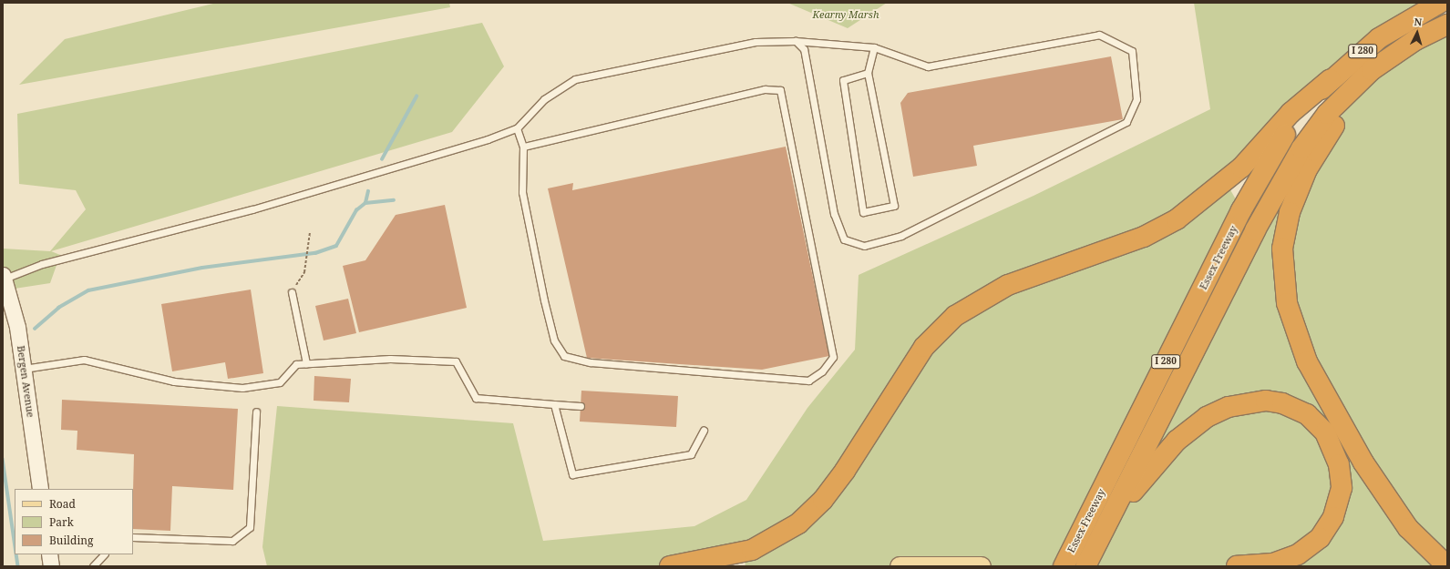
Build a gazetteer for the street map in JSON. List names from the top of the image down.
{
  "streets": {
    "highway": ["I 280", "Essex Freeway"],
    "street": ["Bergen Avenue"]
  },
  "parks": ["Kearny Marsh"],
  "legend": ["Road", "Park", "Building"],
  "north": "top"
}
